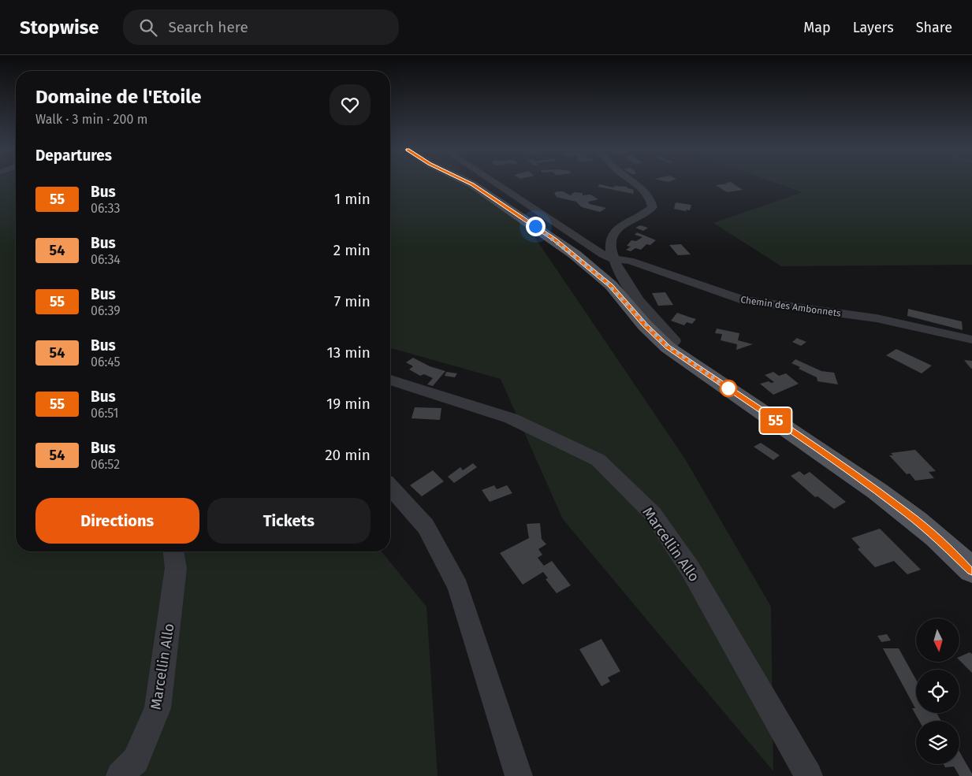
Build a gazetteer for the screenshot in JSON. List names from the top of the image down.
{
  "streets": {
    "street": ["Chemin des Ambonnets", "Marcellin Allo"]
  },
  "lines": ["bus line 55"],
  "north": "bottom",
  "page": {
    "header": "Stopwise",
    "search": "Search here",
    "nav": ["Map", "Layers", "Share"],
    "on_map": "55",
    "heading": [
      ["Domaine de l'Etoile", "Walk · 3 min · 200 m"],
      "Departures"
    ],
    "list": [
      {
        "mark": "55",
        "name": "Bus",
        "note": "06:33",
        "value": "1 min"
      },
      {
        "mark": "54",
        "name": "Bus",
        "note": "06:34",
        "value": "2 min"
      },
      {
        "mark": "55",
        "name": "Bus",
        "note": "06:39",
        "value": "7 min"
      },
      {
        "mark": "54",
        "name": "Bus",
        "note": "06:45",
        "value": "13 min"
      },
      {
        "mark": "55",
        "name": "Bus",
        "note": "06:51",
        "value": "19 min"
      },
      {
        "mark": "54",
        "name": "Bus",
        "note": "06:52",
        "value": "20 min"
      }
    ],
    "buttons": ["Directions", "Tickets"]
  }
}
